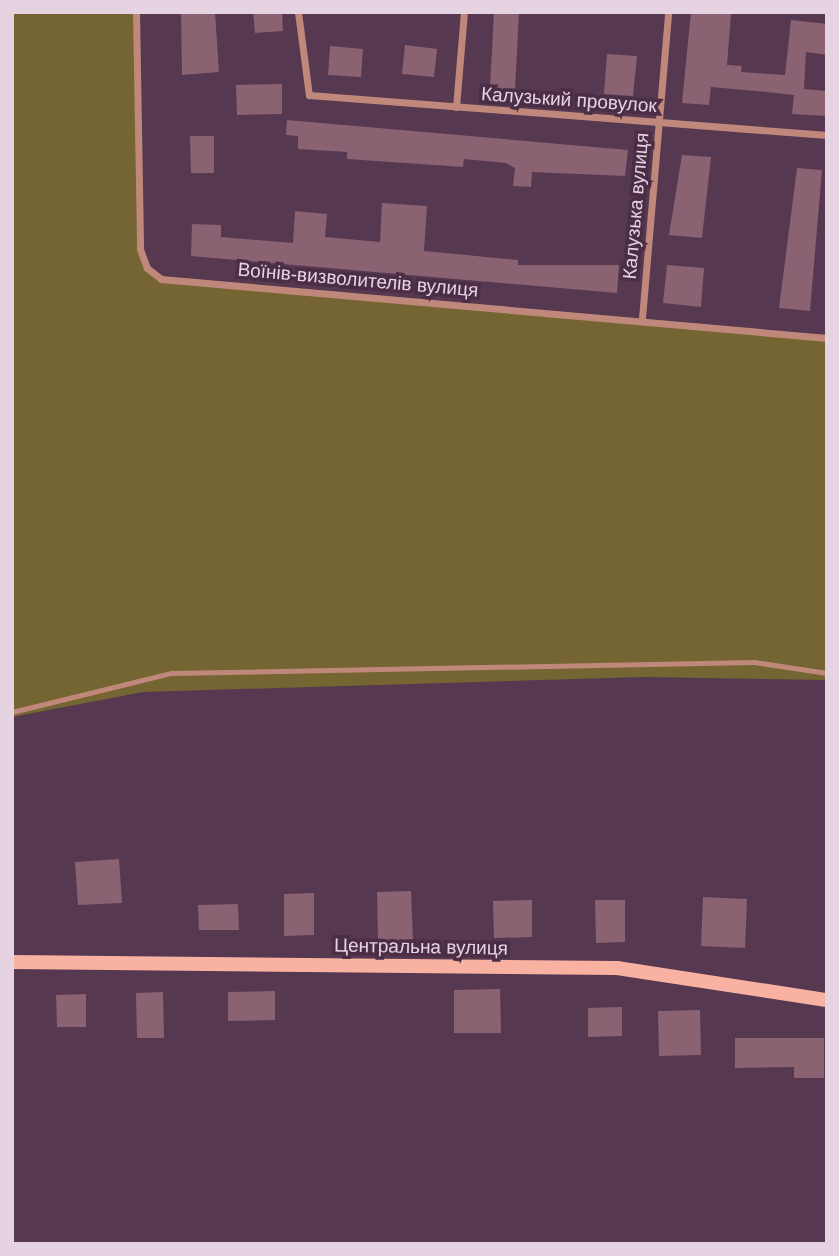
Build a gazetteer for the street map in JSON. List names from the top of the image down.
{
  "streets": {
    "street": [
      "Калузький провулок",
      "Калузька вулиця",
      "Воїнів-визволителів вулиця",
      "Центральна вулиця"
    ]
  },
  "crossings": [
    ["Калузький провулок", "Калузька вулиця"],
    ["Калузька вулиця", "Воїнів-визволителів вулиця"]
  ]
}
